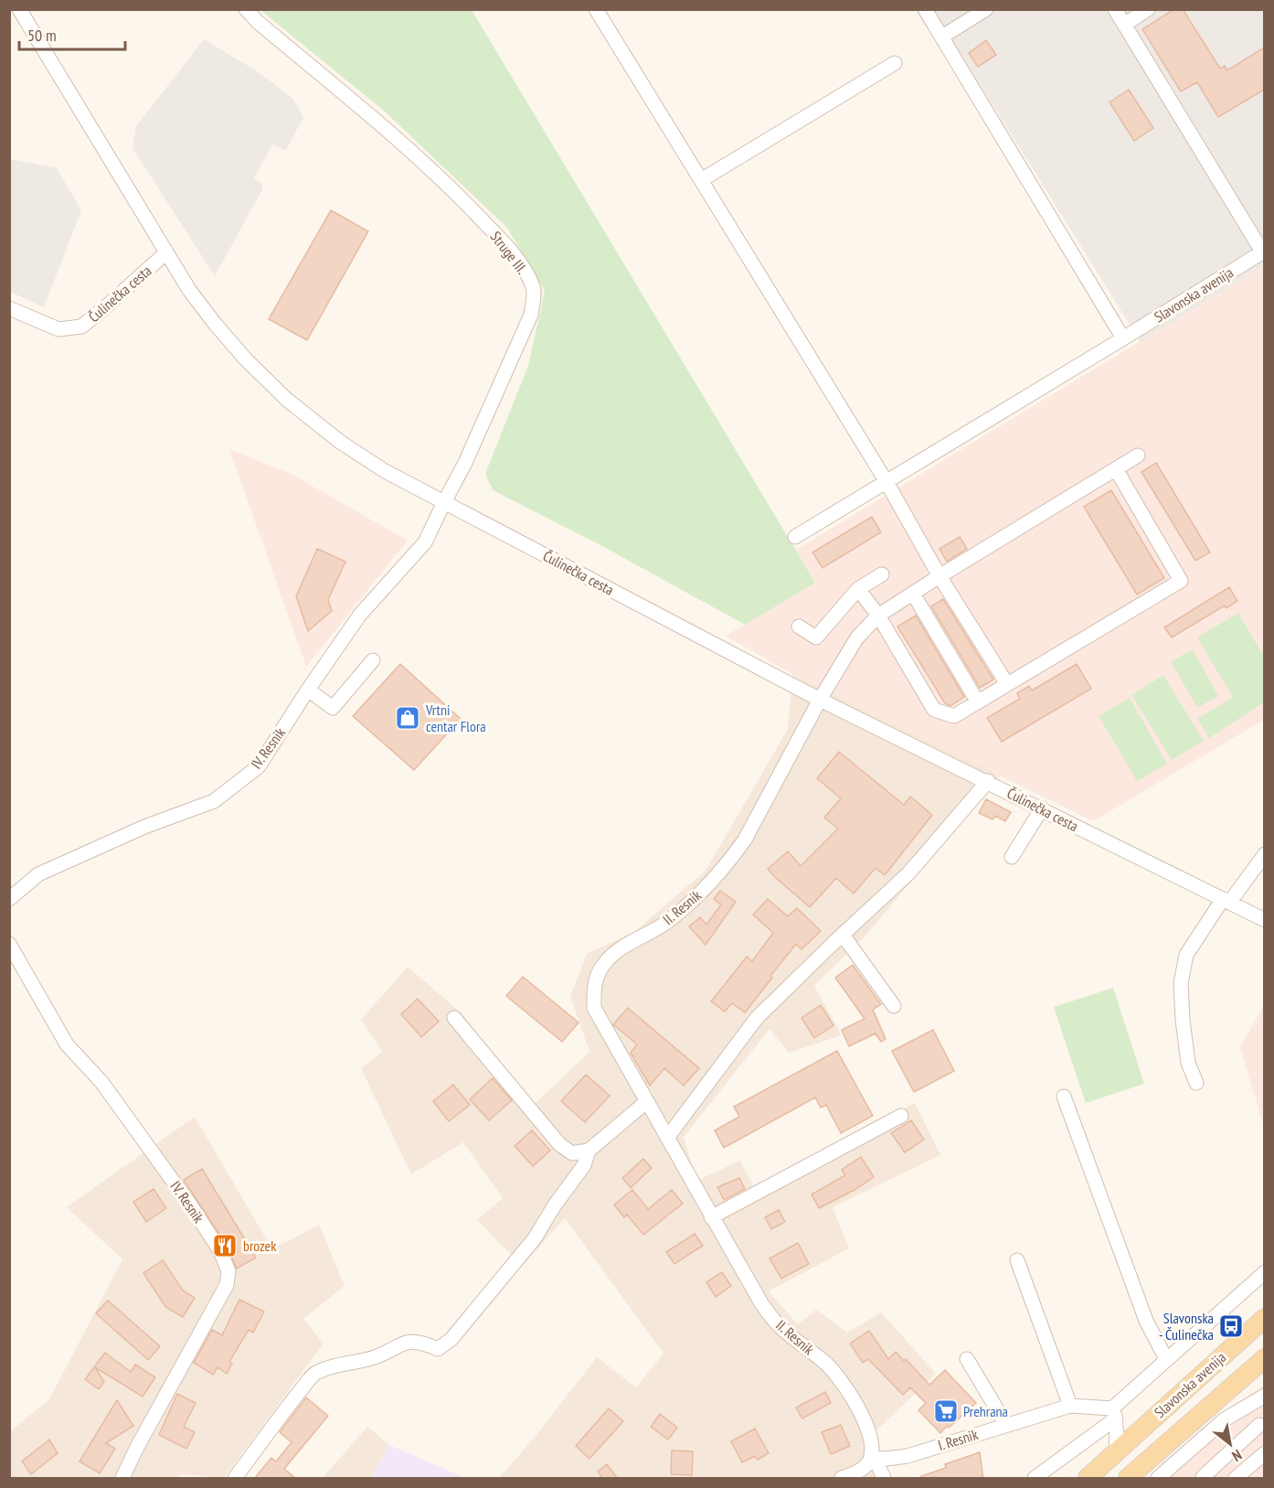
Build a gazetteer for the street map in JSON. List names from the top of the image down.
{
  "streets": {
    "main road": ["Slavonska avenija"],
    "street": [
      "Struge III.",
      "Čulinečka cesta",
      "IV. Resnik",
      "II. Resnik",
      "I. Resnik"
    ]
  },
  "crossings": [
    ["Struge III.", "Čulinečka cesta"],
    ["Struge III.", "IV. Resnik"],
    ["Čulinečka cesta", "IV. Resnik"],
    ["Čulinečka cesta", "II. Resnik"],
    ["II. Resnik", "I. Resnik"]
  ],
  "places": {
    "shop": ["Vrtni centar Flora"],
    "restaurant": ["brozek"],
    "bus stop": ["Slavonska - Čulinečka"],
    "supermarket": ["Prehrana"]
  },
  "scale_bar": "50 m",
  "north": "bottom right"
}
